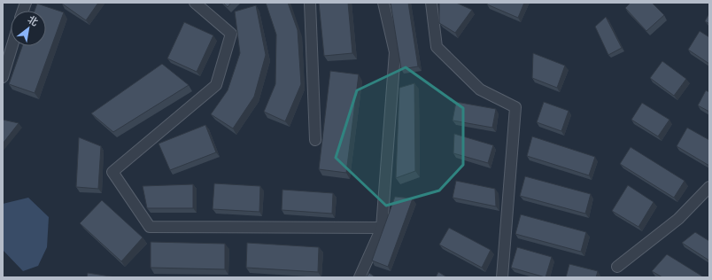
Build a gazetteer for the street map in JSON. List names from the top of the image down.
{
  "north": "top right"
}
